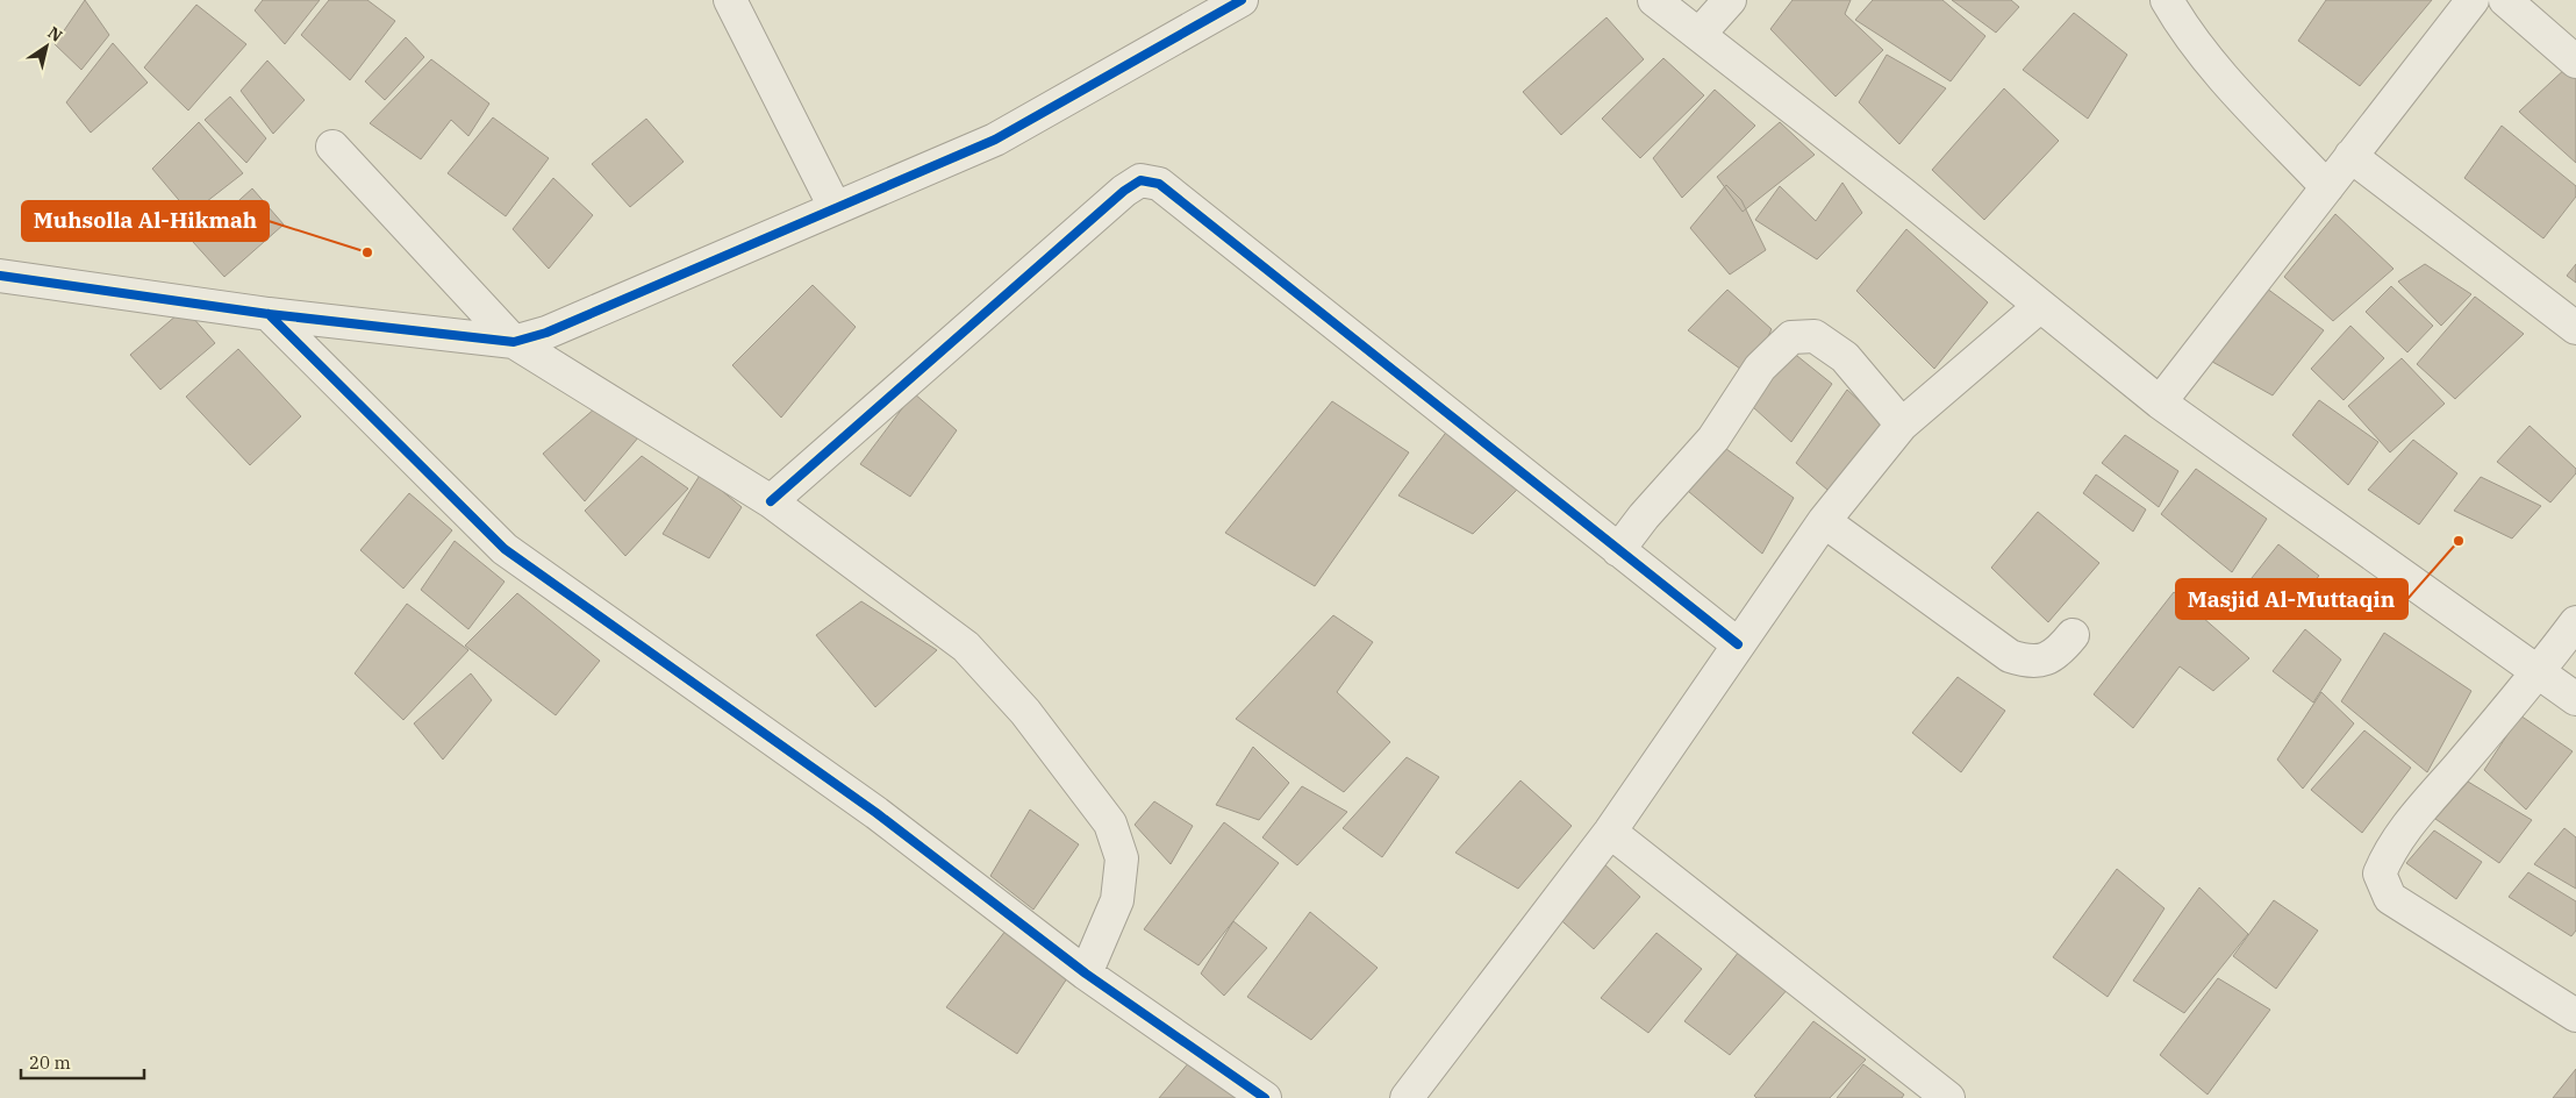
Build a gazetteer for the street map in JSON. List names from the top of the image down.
{
  "places": ["Muhsolla Al-Hikmah", "Masjid Al-Muttaqin"],
  "scale_bar": "20 m",
  "north": "top right"
}
